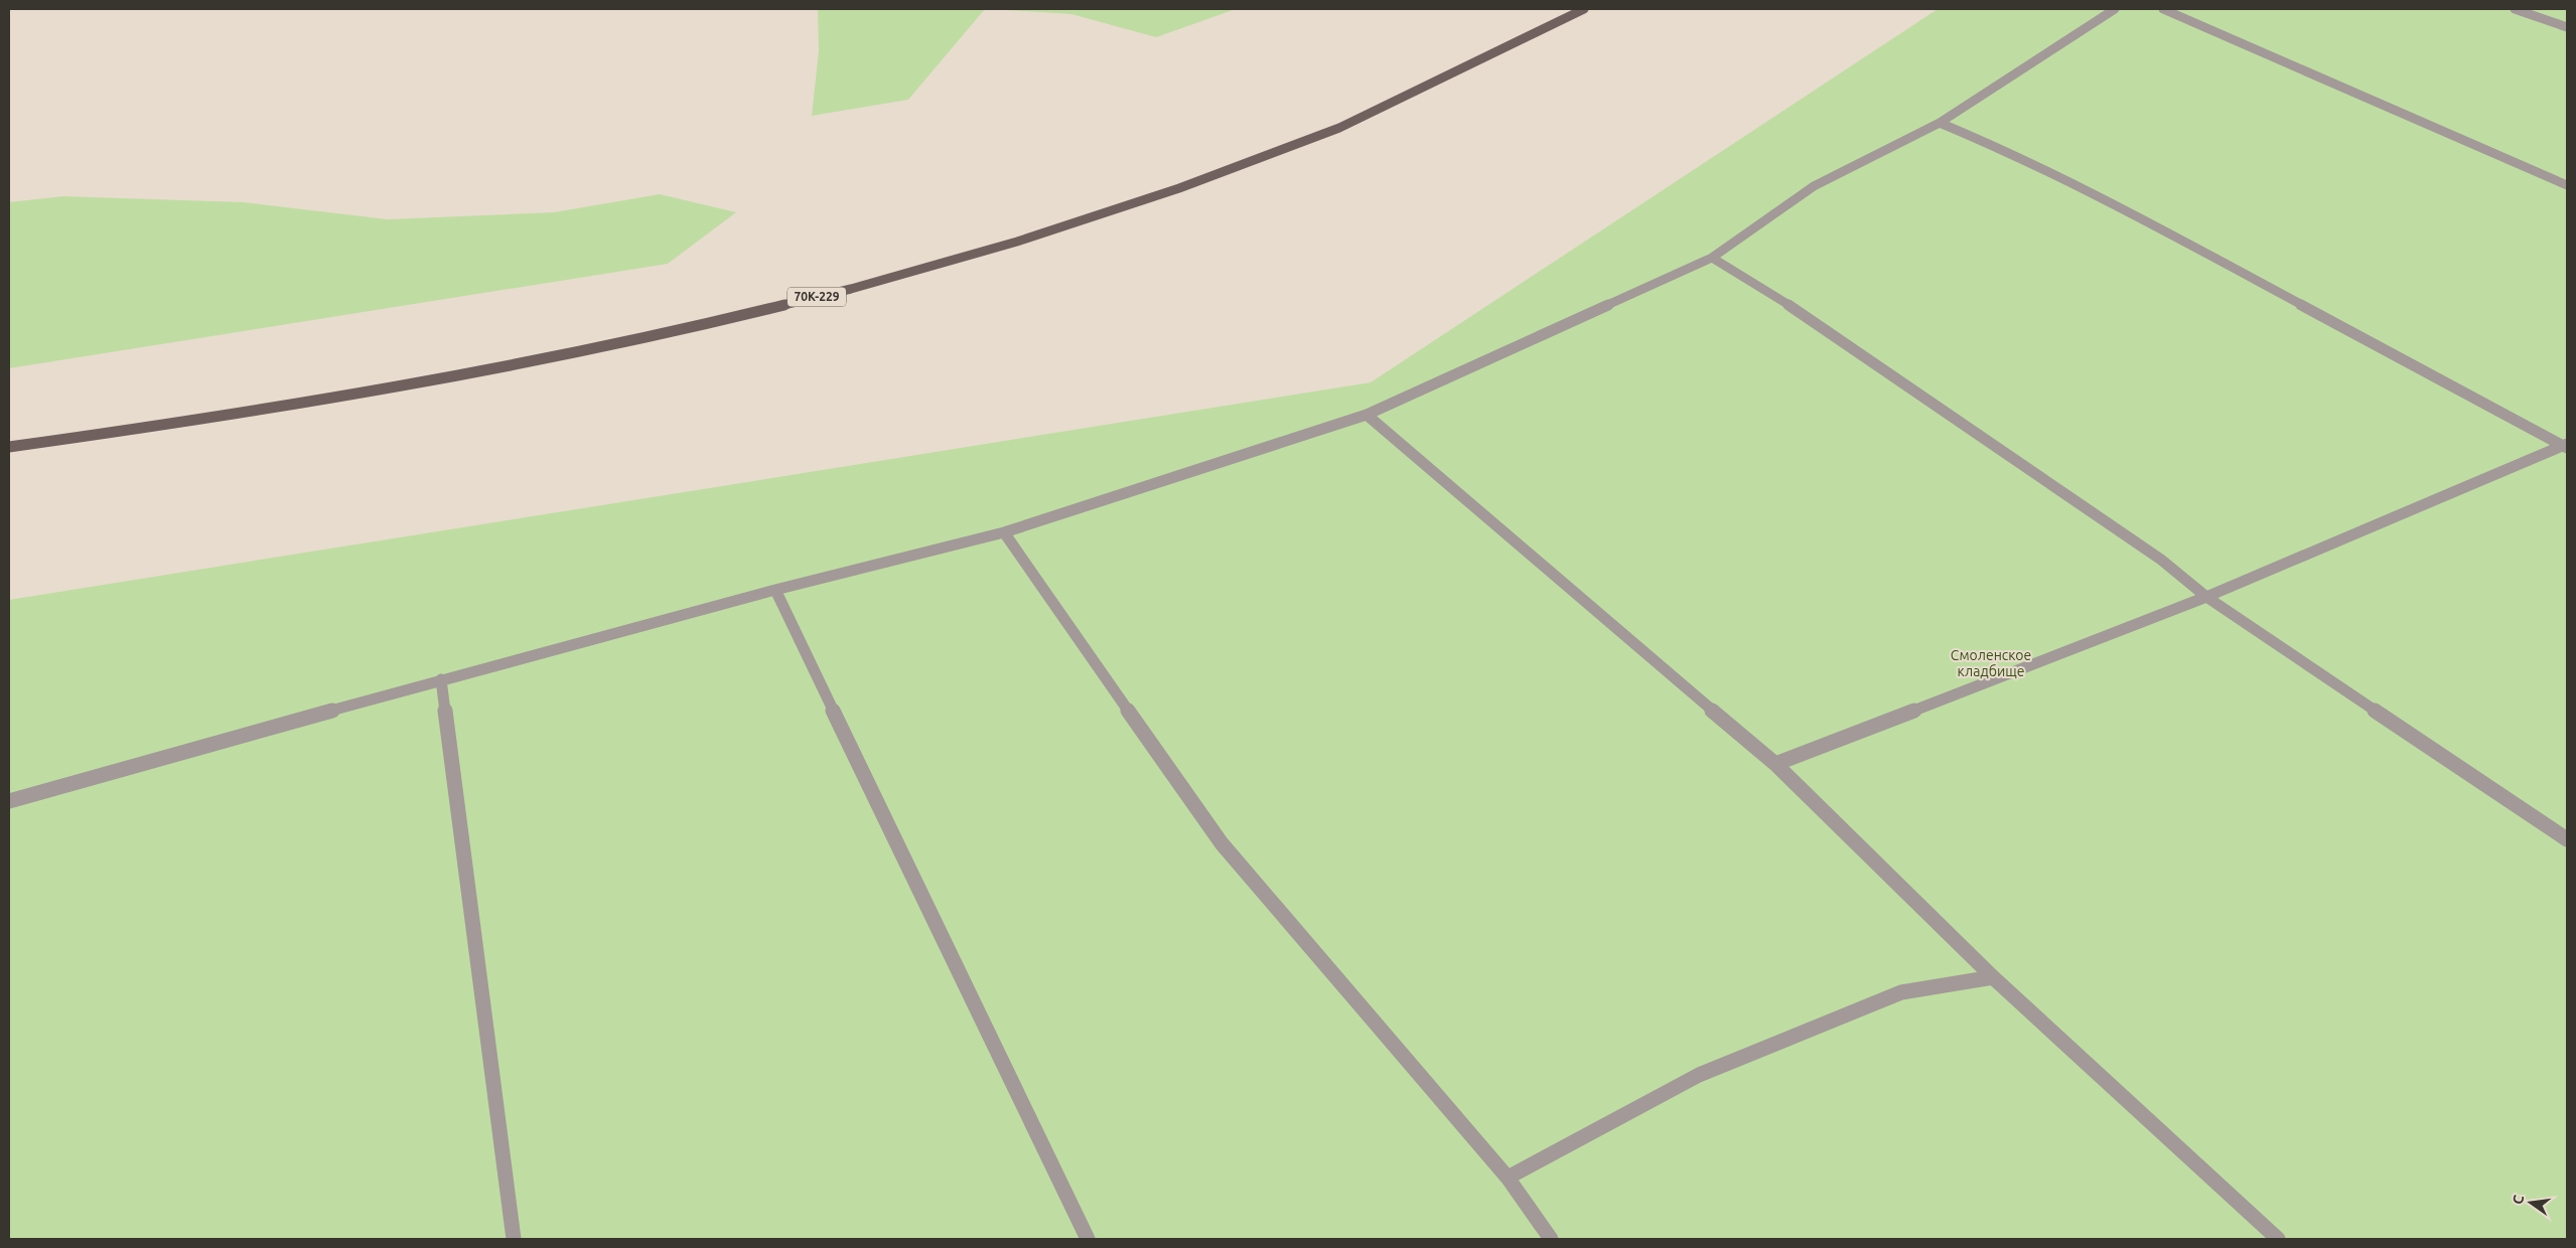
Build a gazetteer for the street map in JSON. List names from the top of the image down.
{
  "streets": {
    "main road": ["70К-229"]
  },
  "parks": ["Смоленское кладбище"],
  "north": "left"
}
